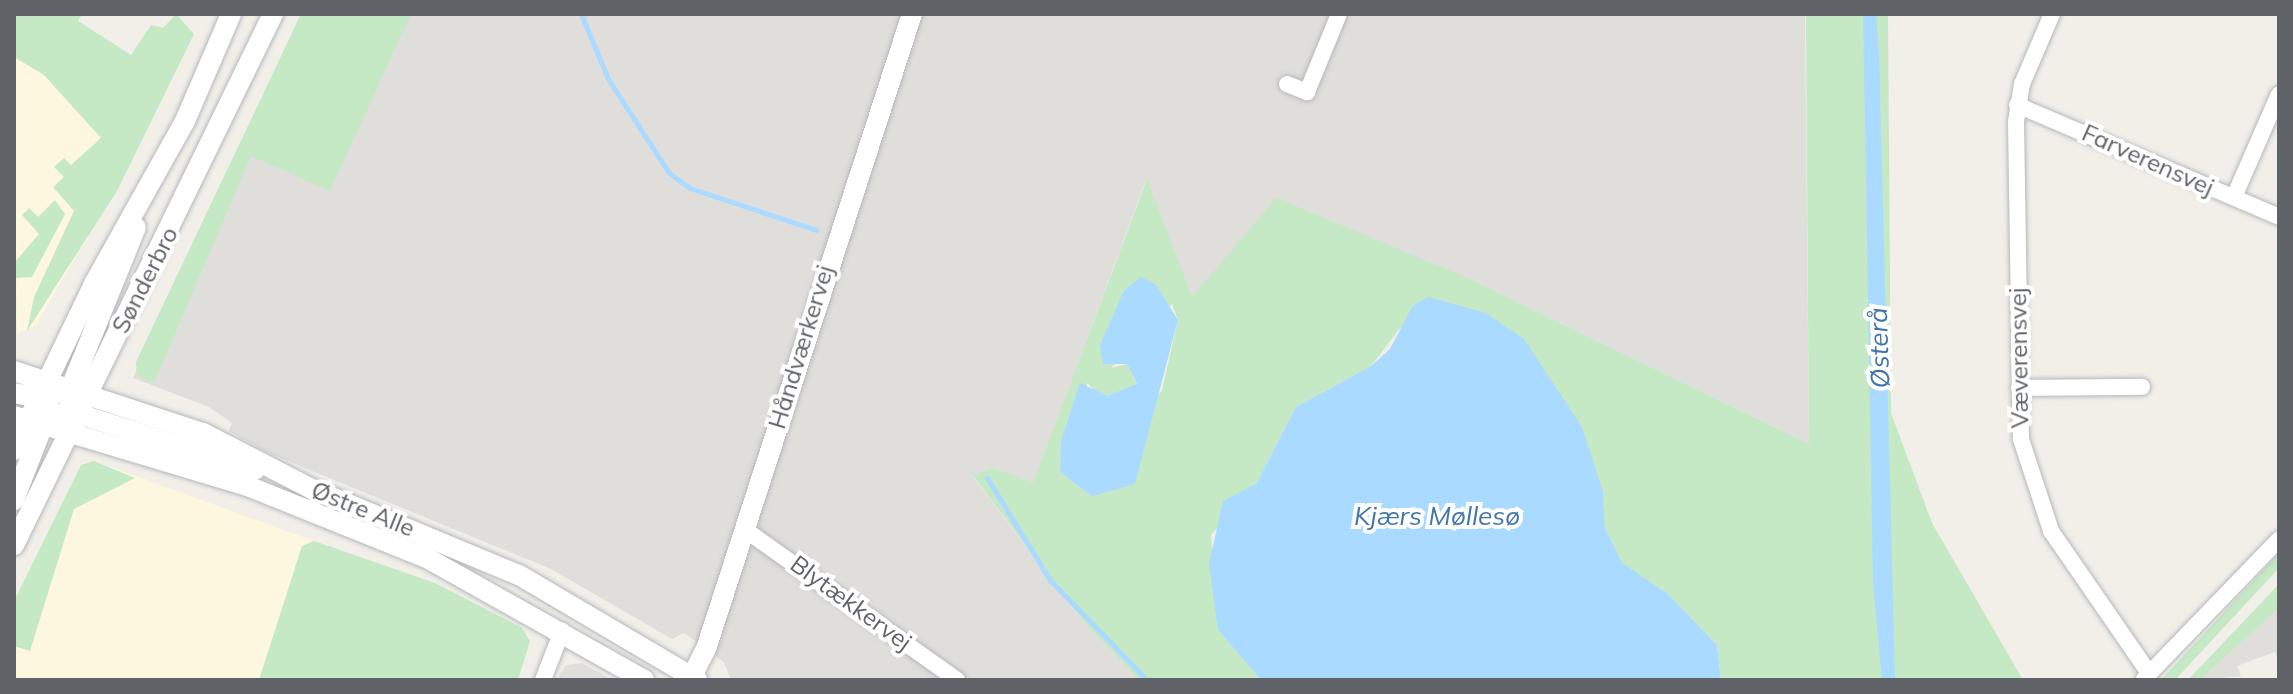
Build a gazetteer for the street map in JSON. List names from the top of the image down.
{
  "streets": {
    "street": [
      "Farverensvej",
      "Sønderbro",
      "Håndværkervej",
      "Væverensvej",
      "Østre Alle",
      "Blytækkervej"
    ]
  },
  "crossings": [
    ["Farverensvej", "Væverensvej"],
    ["Sønderbro", "Østre Alle"],
    ["Håndværkervej", "Østre Alle"],
    ["Håndværkervej", "Blytækkervej"]
  ],
  "water": ["Østerå", "Kjærs Møllesø"]
}
